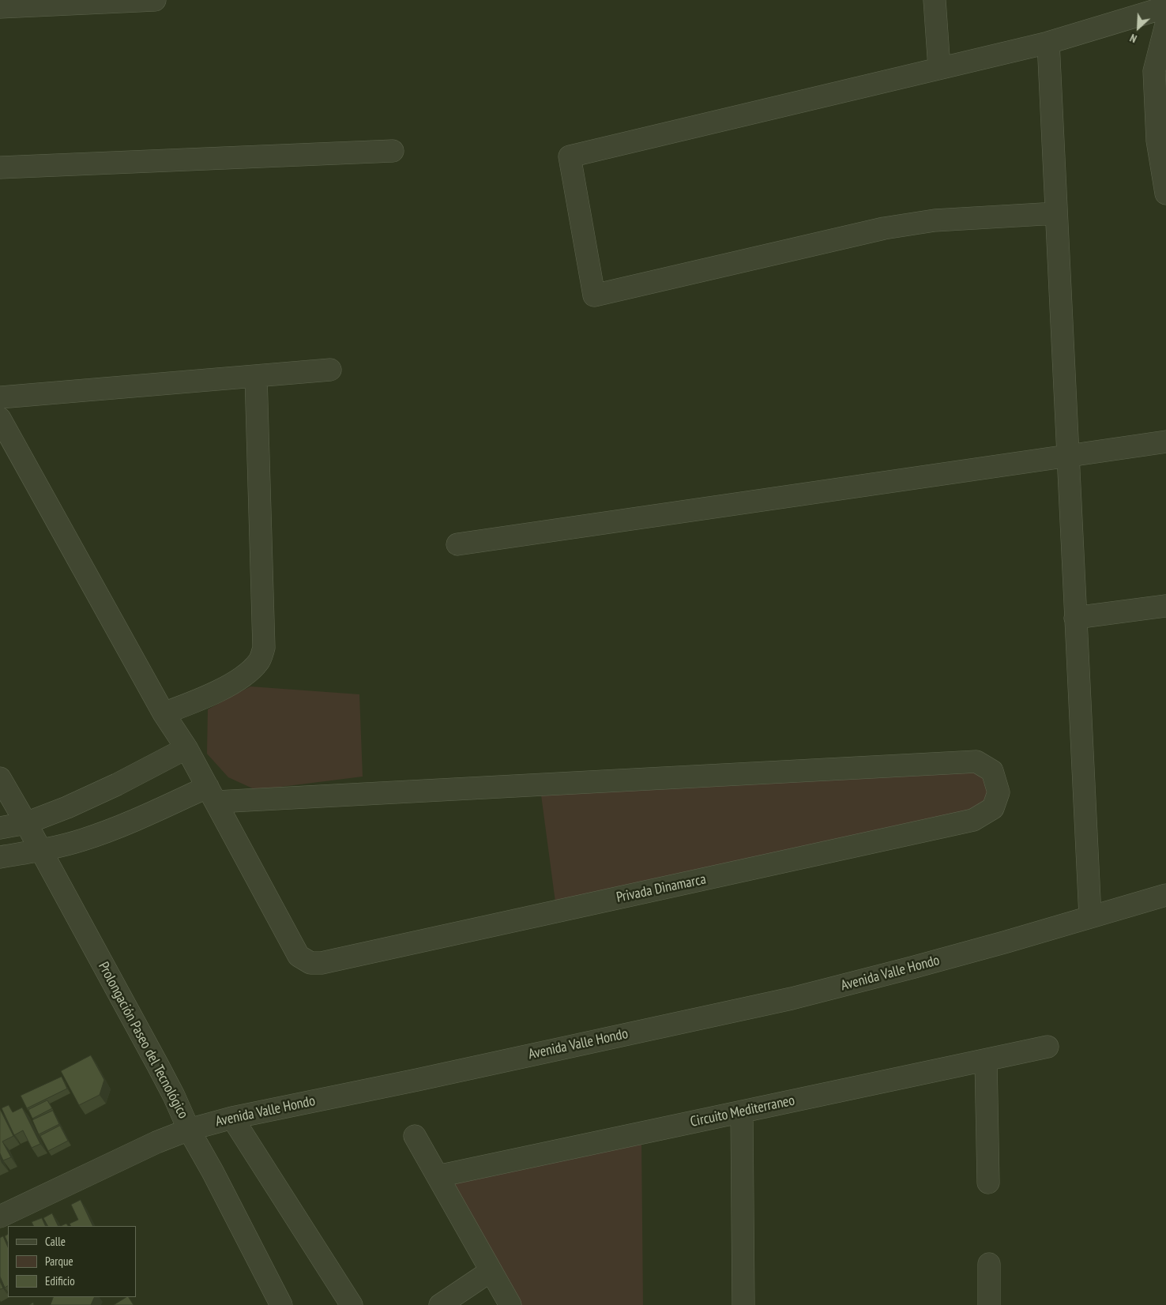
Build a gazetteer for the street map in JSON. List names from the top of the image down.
{
  "streets": {
    "street": [
      "Privada Dinamarca",
      "Avenida Valle Hondo",
      "Prolongación Paseo del Tecnológico",
      "Circuito Mediterraneo"
    ]
  },
  "crossings": [
    ["Avenida Valle Hondo", "Prolongación Paseo del Tecnológico"]
  ],
  "legend": ["Calle", "Parque", "Edificio"],
  "north": "bottom left"
}
